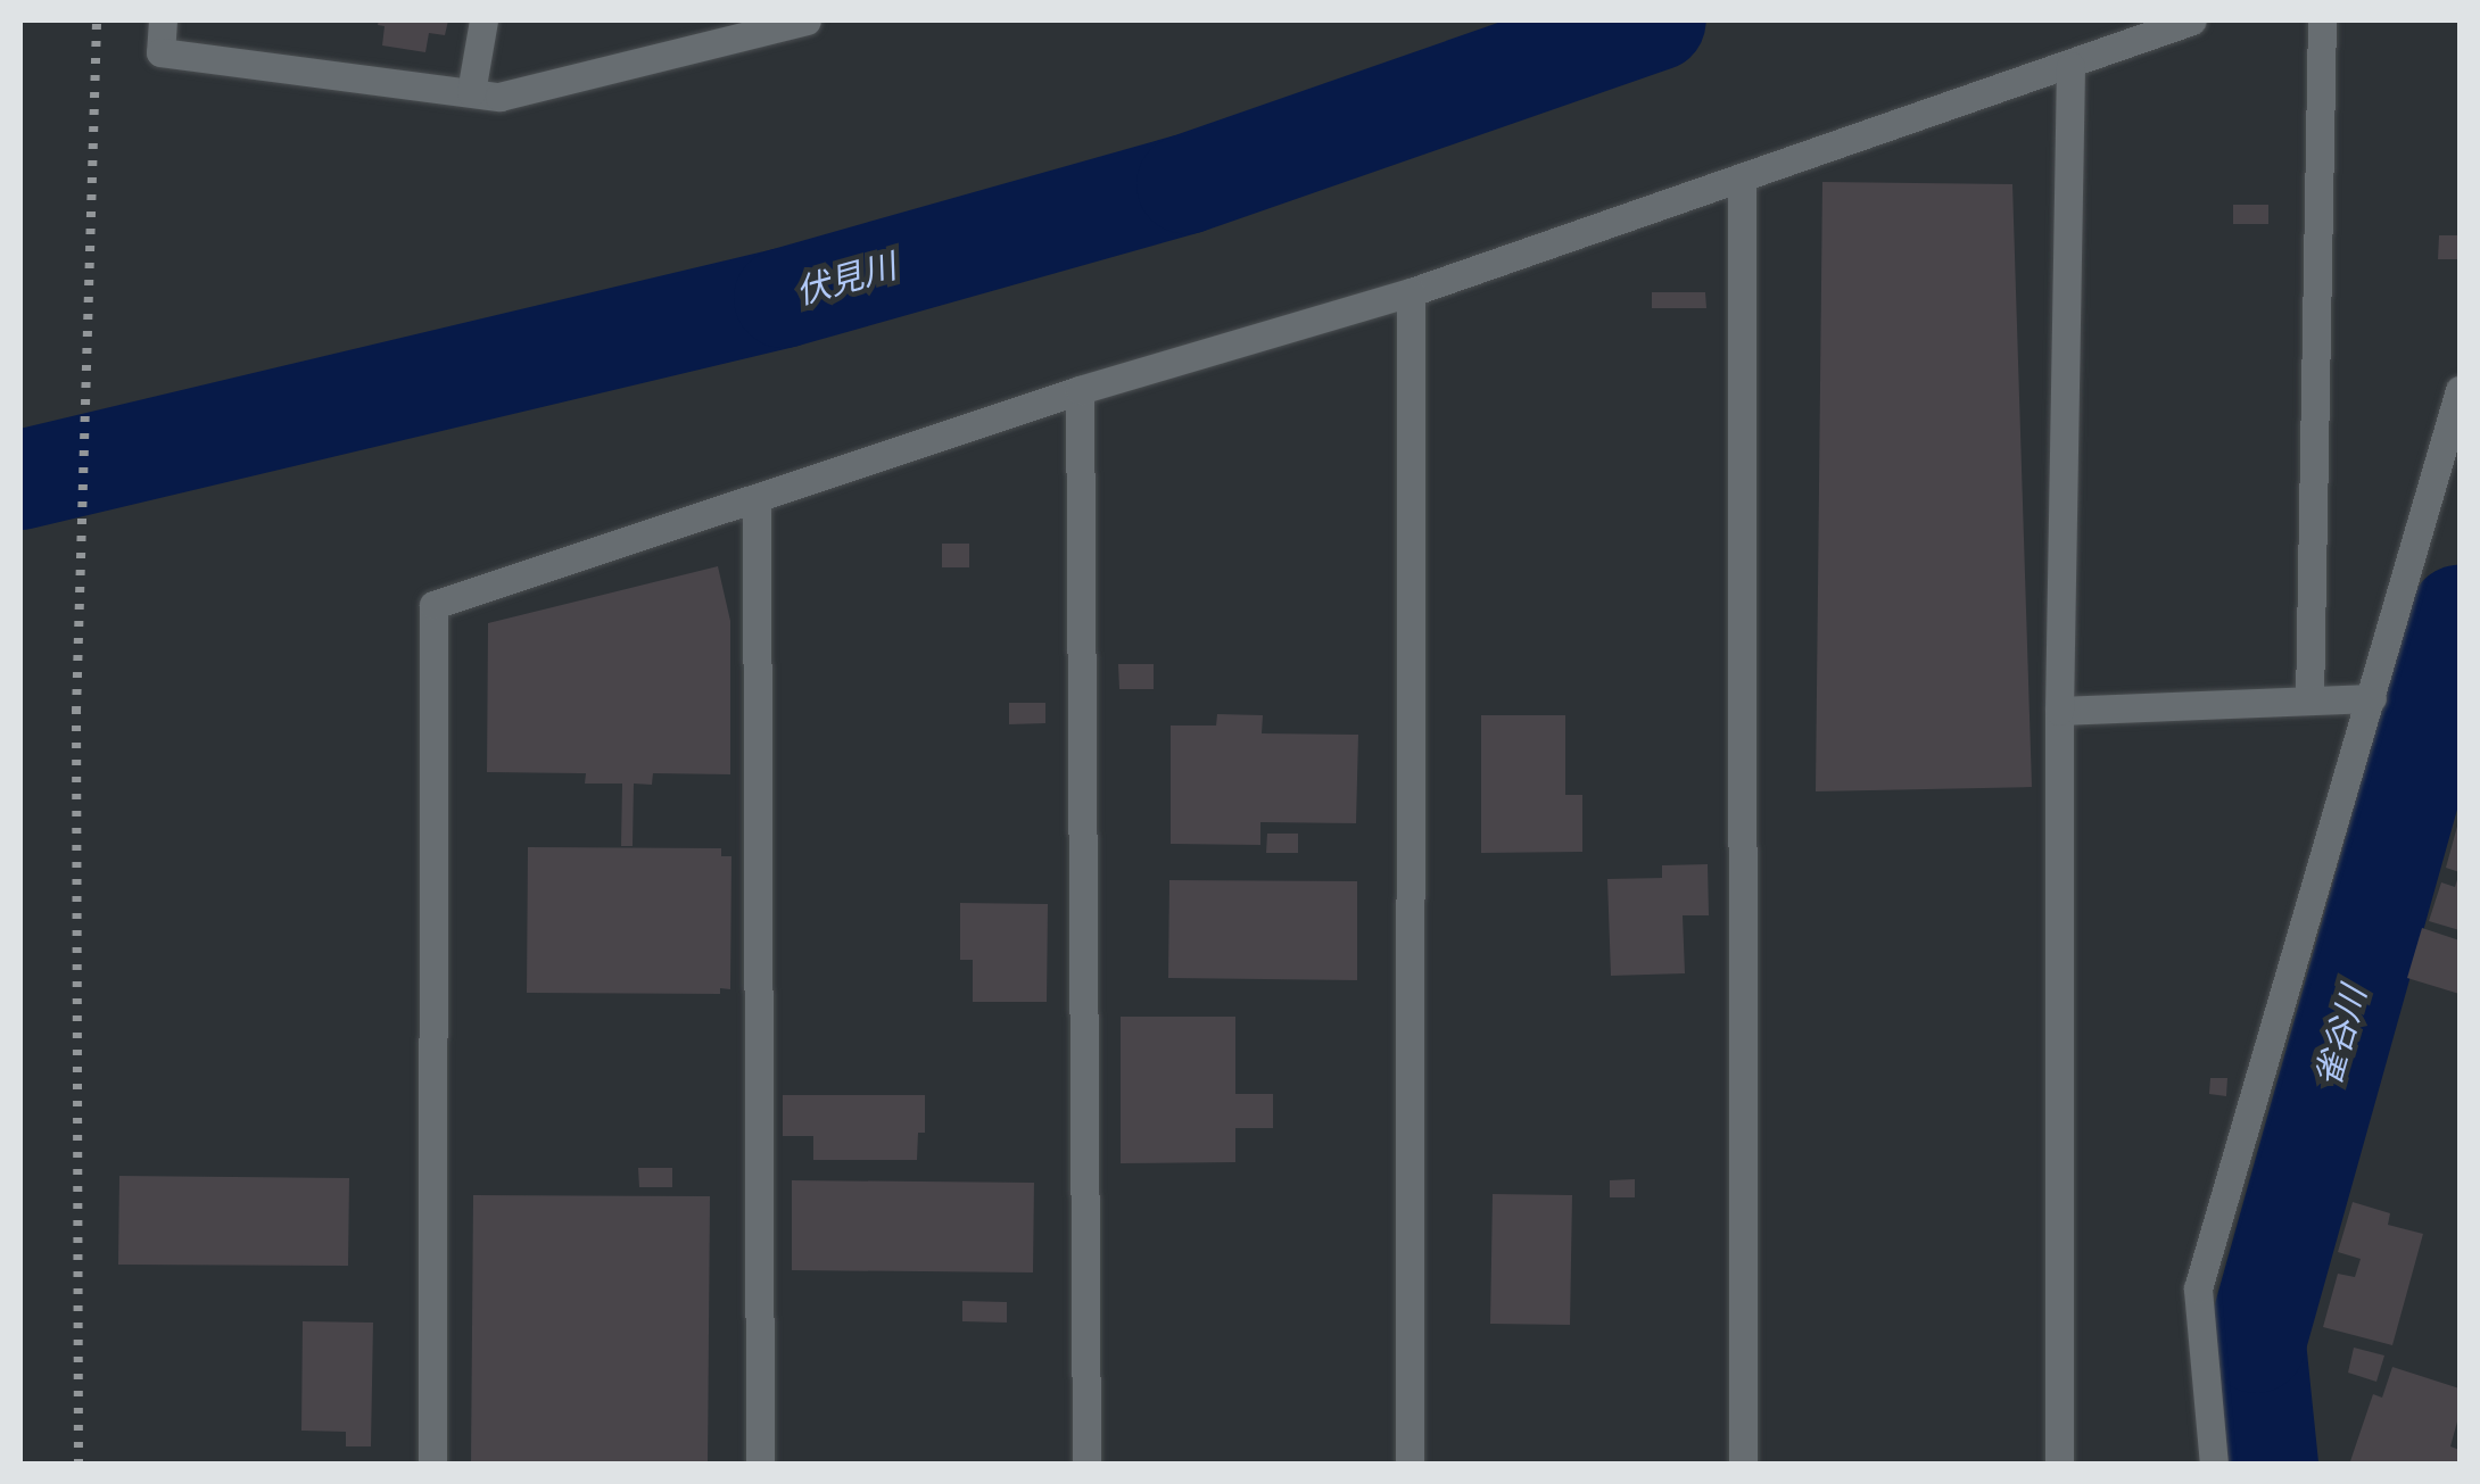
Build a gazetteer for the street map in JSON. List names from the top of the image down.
{
  "water": ["伏見川", "雀谷川"]
}
